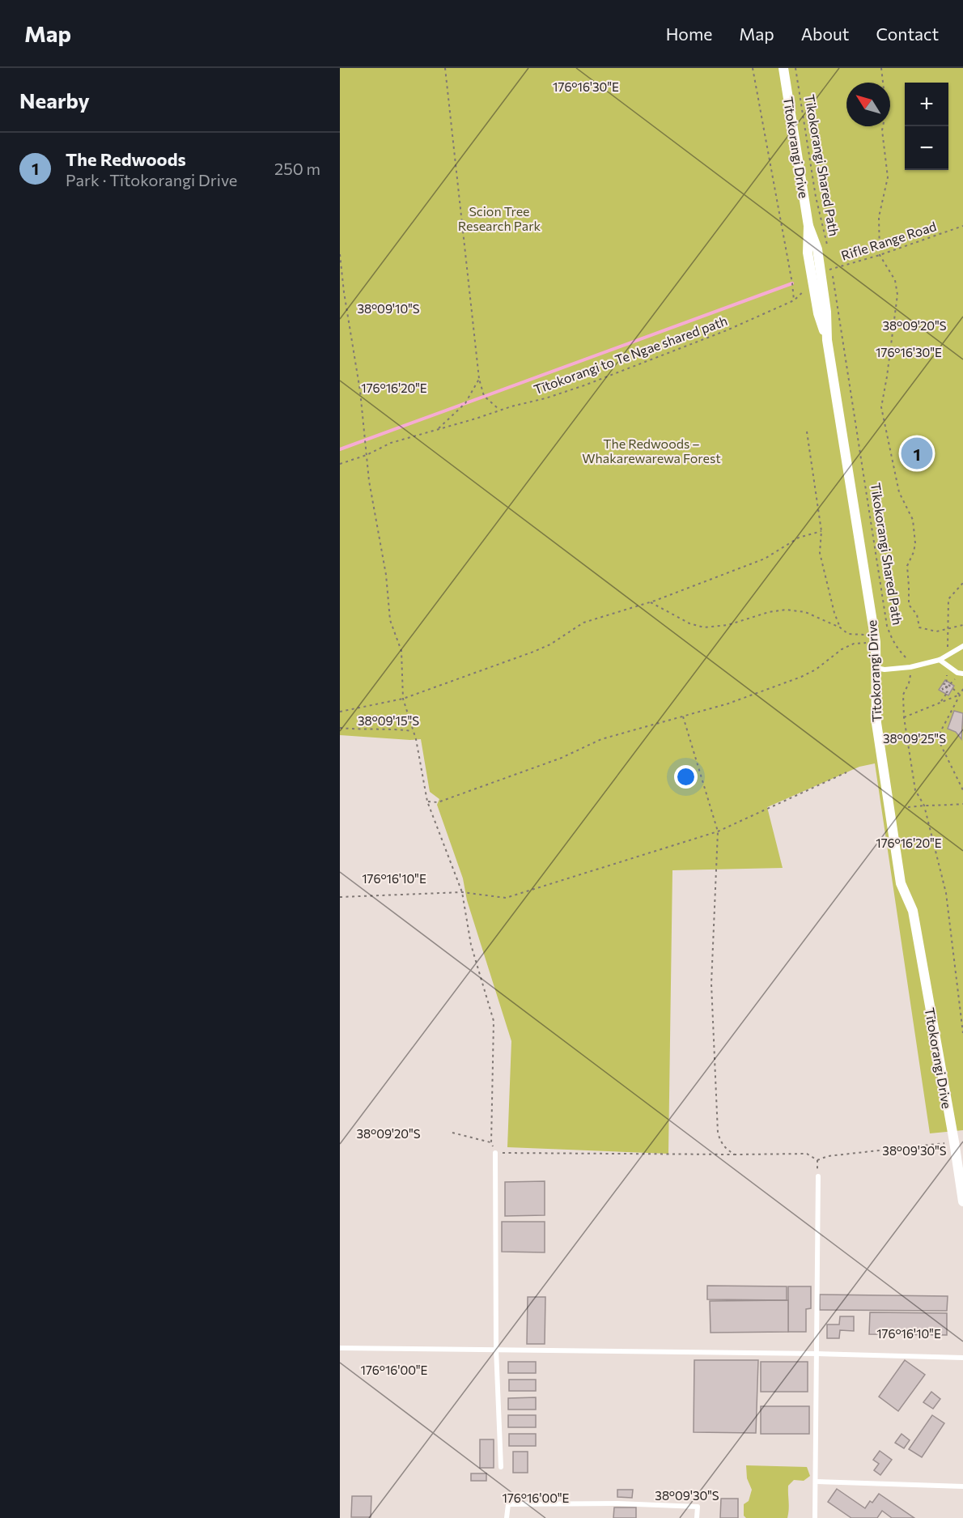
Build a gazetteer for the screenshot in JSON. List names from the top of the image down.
{
  "streets": {
    "street": ["Tītokorangi Drive"],
    "path": ["Tikokorangi Shared Path", "Rifle Range Road", "Tītokorangi to Te Ngae shared path"]
  },
  "crossings": [
    ["Tītokorangi Drive", "Rifle Range Road"],
    ["Tikokorangi Shared Path", "Rifle Range Road"]
  ],
  "parks": ["Scion Tree Research Park", "The Redwoods – Whakarewarewa Forest"],
  "north": "top left",
  "page": {
    "header": "Map",
    "nav": [
      "Home",
      "Map",
      "About",
      "Contact"
    ],
    "heading": "Nearby",
    "map_buttons": ["+", "−"],
    "list": [
      {
        "mark": "1",
        "name": "The Redwoods",
        "note": "Park · Tītokorangi Drive",
        "value": "250 m"
      }
    ],
    "pins": "1"
  },
  "coordinates": [
    "176°16'30\"E",
    "38°09'10\"S",
    "38°09'20\"S",
    "176°16'20\"E",
    "38°09'15\"S",
    "38°09'25\"S",
    "176°16'10\"E",
    "38°09'30\"S",
    "176°16'00\"E"
  ]
}
